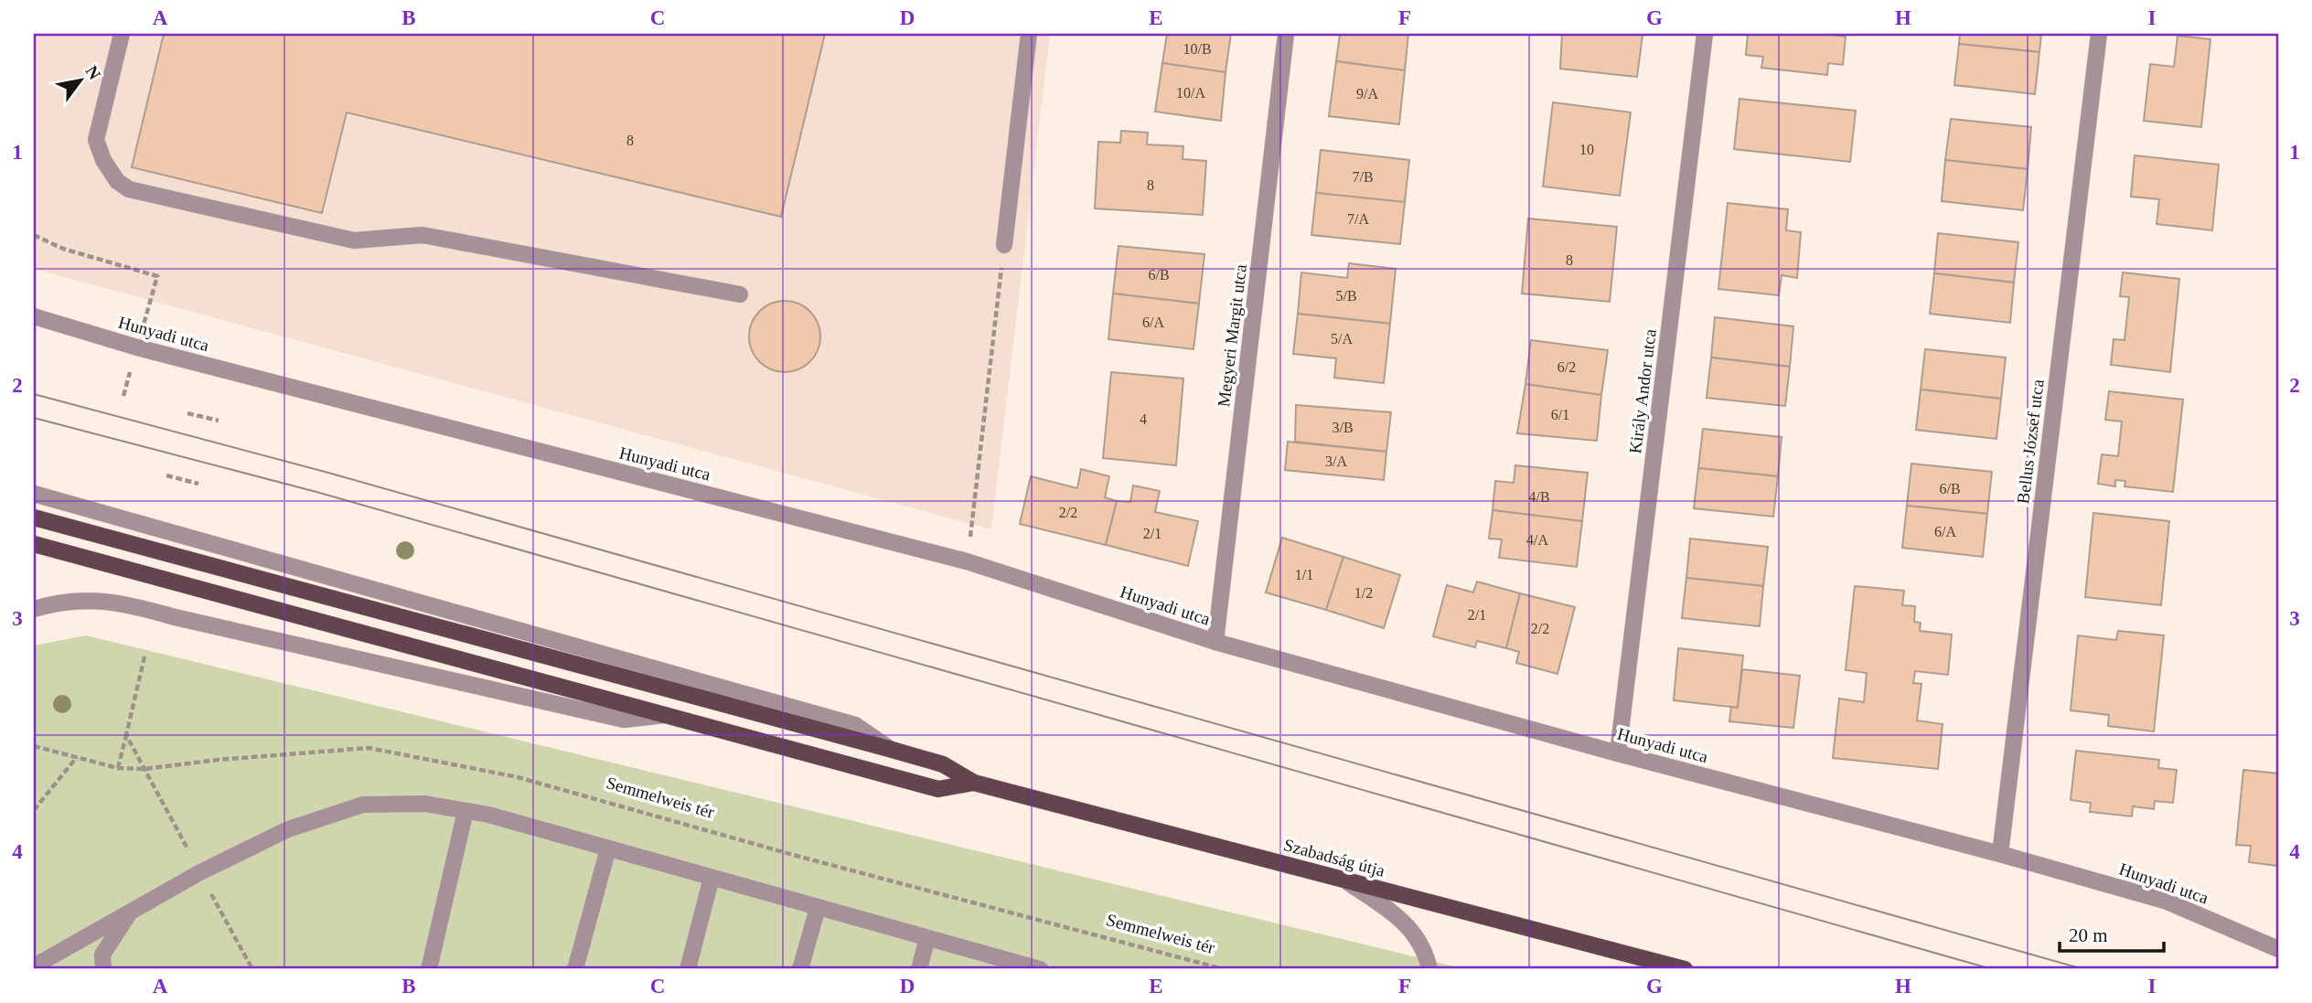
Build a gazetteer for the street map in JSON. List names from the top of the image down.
{
  "streets": {
    "main road": ["Szabadság útja"],
    "street": [
      "Hunyadi utca",
      "Megyeri Margit utca",
      "Király Andor utca",
      "Bellus József utca"
    ],
    "path": ["Semmelweis tér"]
  },
  "crossings": [
    ["Hunyadi utca", "Megyeri Margit utca"],
    ["Hunyadi utca", "Király Andor utca"],
    ["Hunyadi utca", "Bellus József utca"]
  ],
  "house_numbers": [
    "10/B",
    "10/A",
    "9/A",
    "8",
    "10",
    "7/B",
    "8",
    "7/A",
    "8",
    "6/B",
    "5/B",
    "6/A",
    "5/A",
    "6/2",
    "6/1",
    "4",
    "3/B",
    "3/A",
    "6/B",
    "4/B",
    "2/2",
    "6/A",
    "2/1",
    "4/A",
    "1/1",
    "1/2",
    "2/1",
    "2/2"
  ],
  "scale_bar": "20 m",
  "north": "top right",
  "grid": {
    "columns": [
      "A",
      "B",
      "C",
      "D",
      "E",
      "F",
      "G",
      "H",
      "I"
    ],
    "rows": [
      "1",
      "2",
      "3",
      "4"
    ]
  }
}
